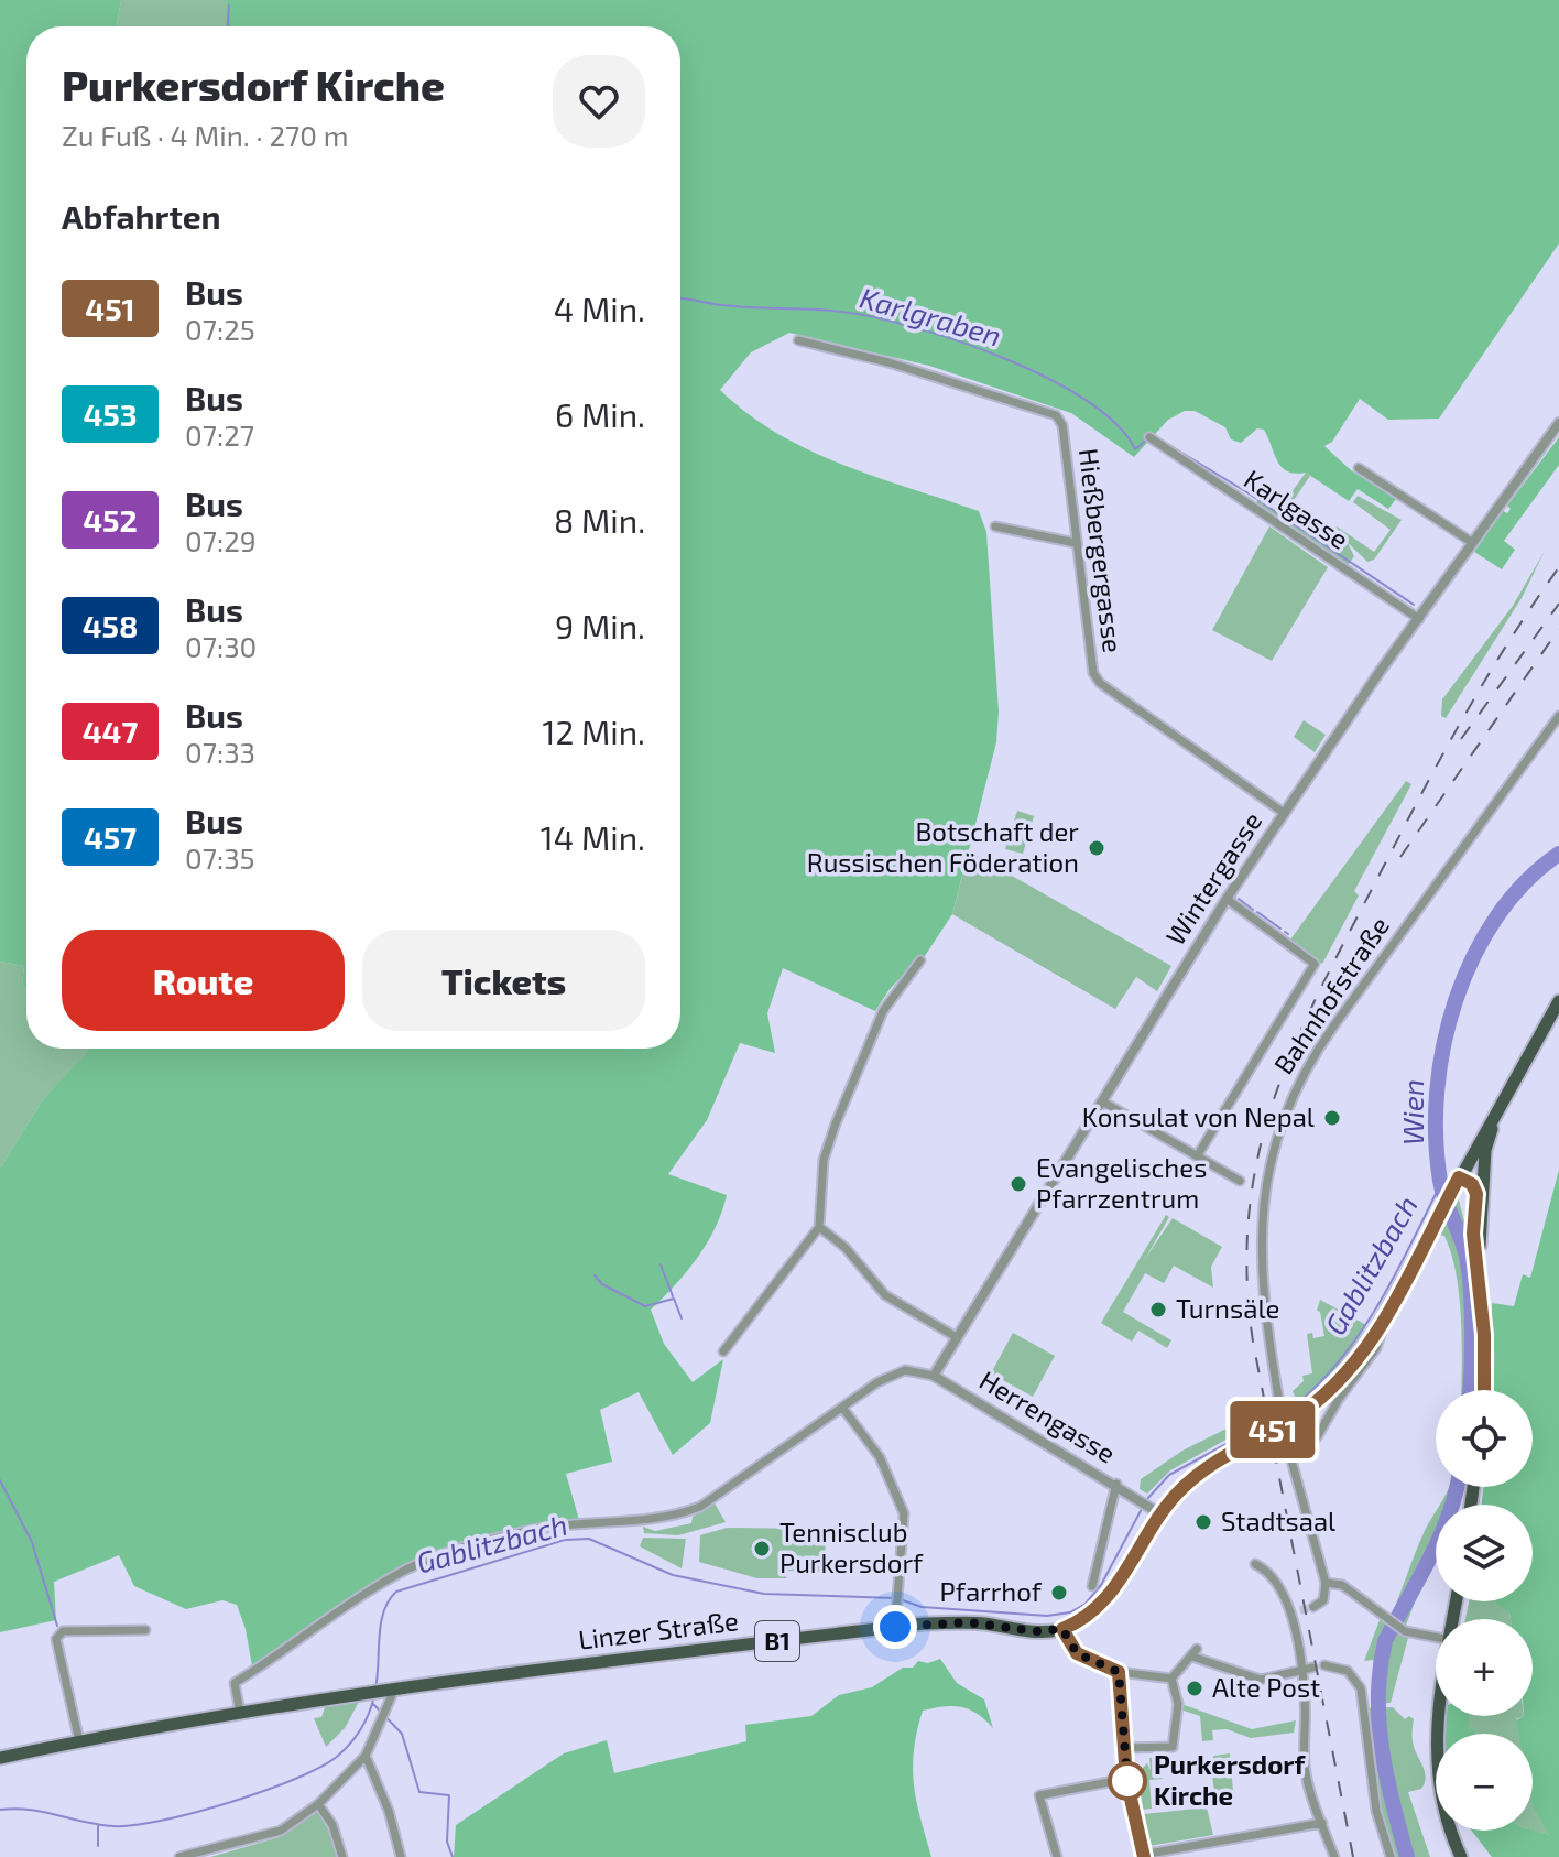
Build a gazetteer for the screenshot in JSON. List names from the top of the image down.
{
  "streets": {
    "main road": ["Linzer Straße", "B1"],
    "street": [
      "Karlgasse",
      "Hießbergergasse",
      "Wintergasse",
      "Bahnhofstraße",
      "Herrengasse"
    ]
  },
  "crossings": [
    ["Karlgasse", "Wintergasse"],
    ["Hießbergergasse", "Wintergasse"],
    ["Wintergasse", "Herrengasse"]
  ],
  "water": ["Karlgraben", "Wien", "Gablitzbach"],
  "places": [
    "Botschaft der Russischen Föderation",
    "Konsulat von Nepal",
    "Evangelisches Pfarrzentrum",
    "Turnsäle",
    "Stadtsaal",
    "Tennisclub Purkersdorf",
    "Pfarrhof",
    "Alte Post",
    "Purkersdorf Kirche"
  ],
  "lines": ["bus line 451"],
  "page": {
    "on_map": "451",
    "heading": [
      ["Purkersdorf Kirche", "Zu Fuß · 4 Min. · 270 m"],
      "Abfahrten"
    ],
    "list": [
      {
        "mark": "451",
        "name": "Bus",
        "note": "07:25",
        "value": "4 Min."
      },
      {
        "mark": "453",
        "name": "Bus",
        "note": "07:27",
        "value": "6 Min."
      },
      {
        "mark": "452",
        "name": "Bus",
        "note": "07:29",
        "value": "8 Min."
      },
      {
        "mark": "458",
        "name": "Bus",
        "note": "07:30",
        "value": "9 Min."
      },
      {
        "mark": "447",
        "name": "Bus",
        "note": "07:33",
        "value": "12 Min."
      },
      {
        "mark": "457",
        "name": "Bus",
        "note": "07:35",
        "value": "14 Min."
      }
    ],
    "buttons": ["Route", "Tickets"],
    "map_buttons": ["+", "−"]
  }
}
